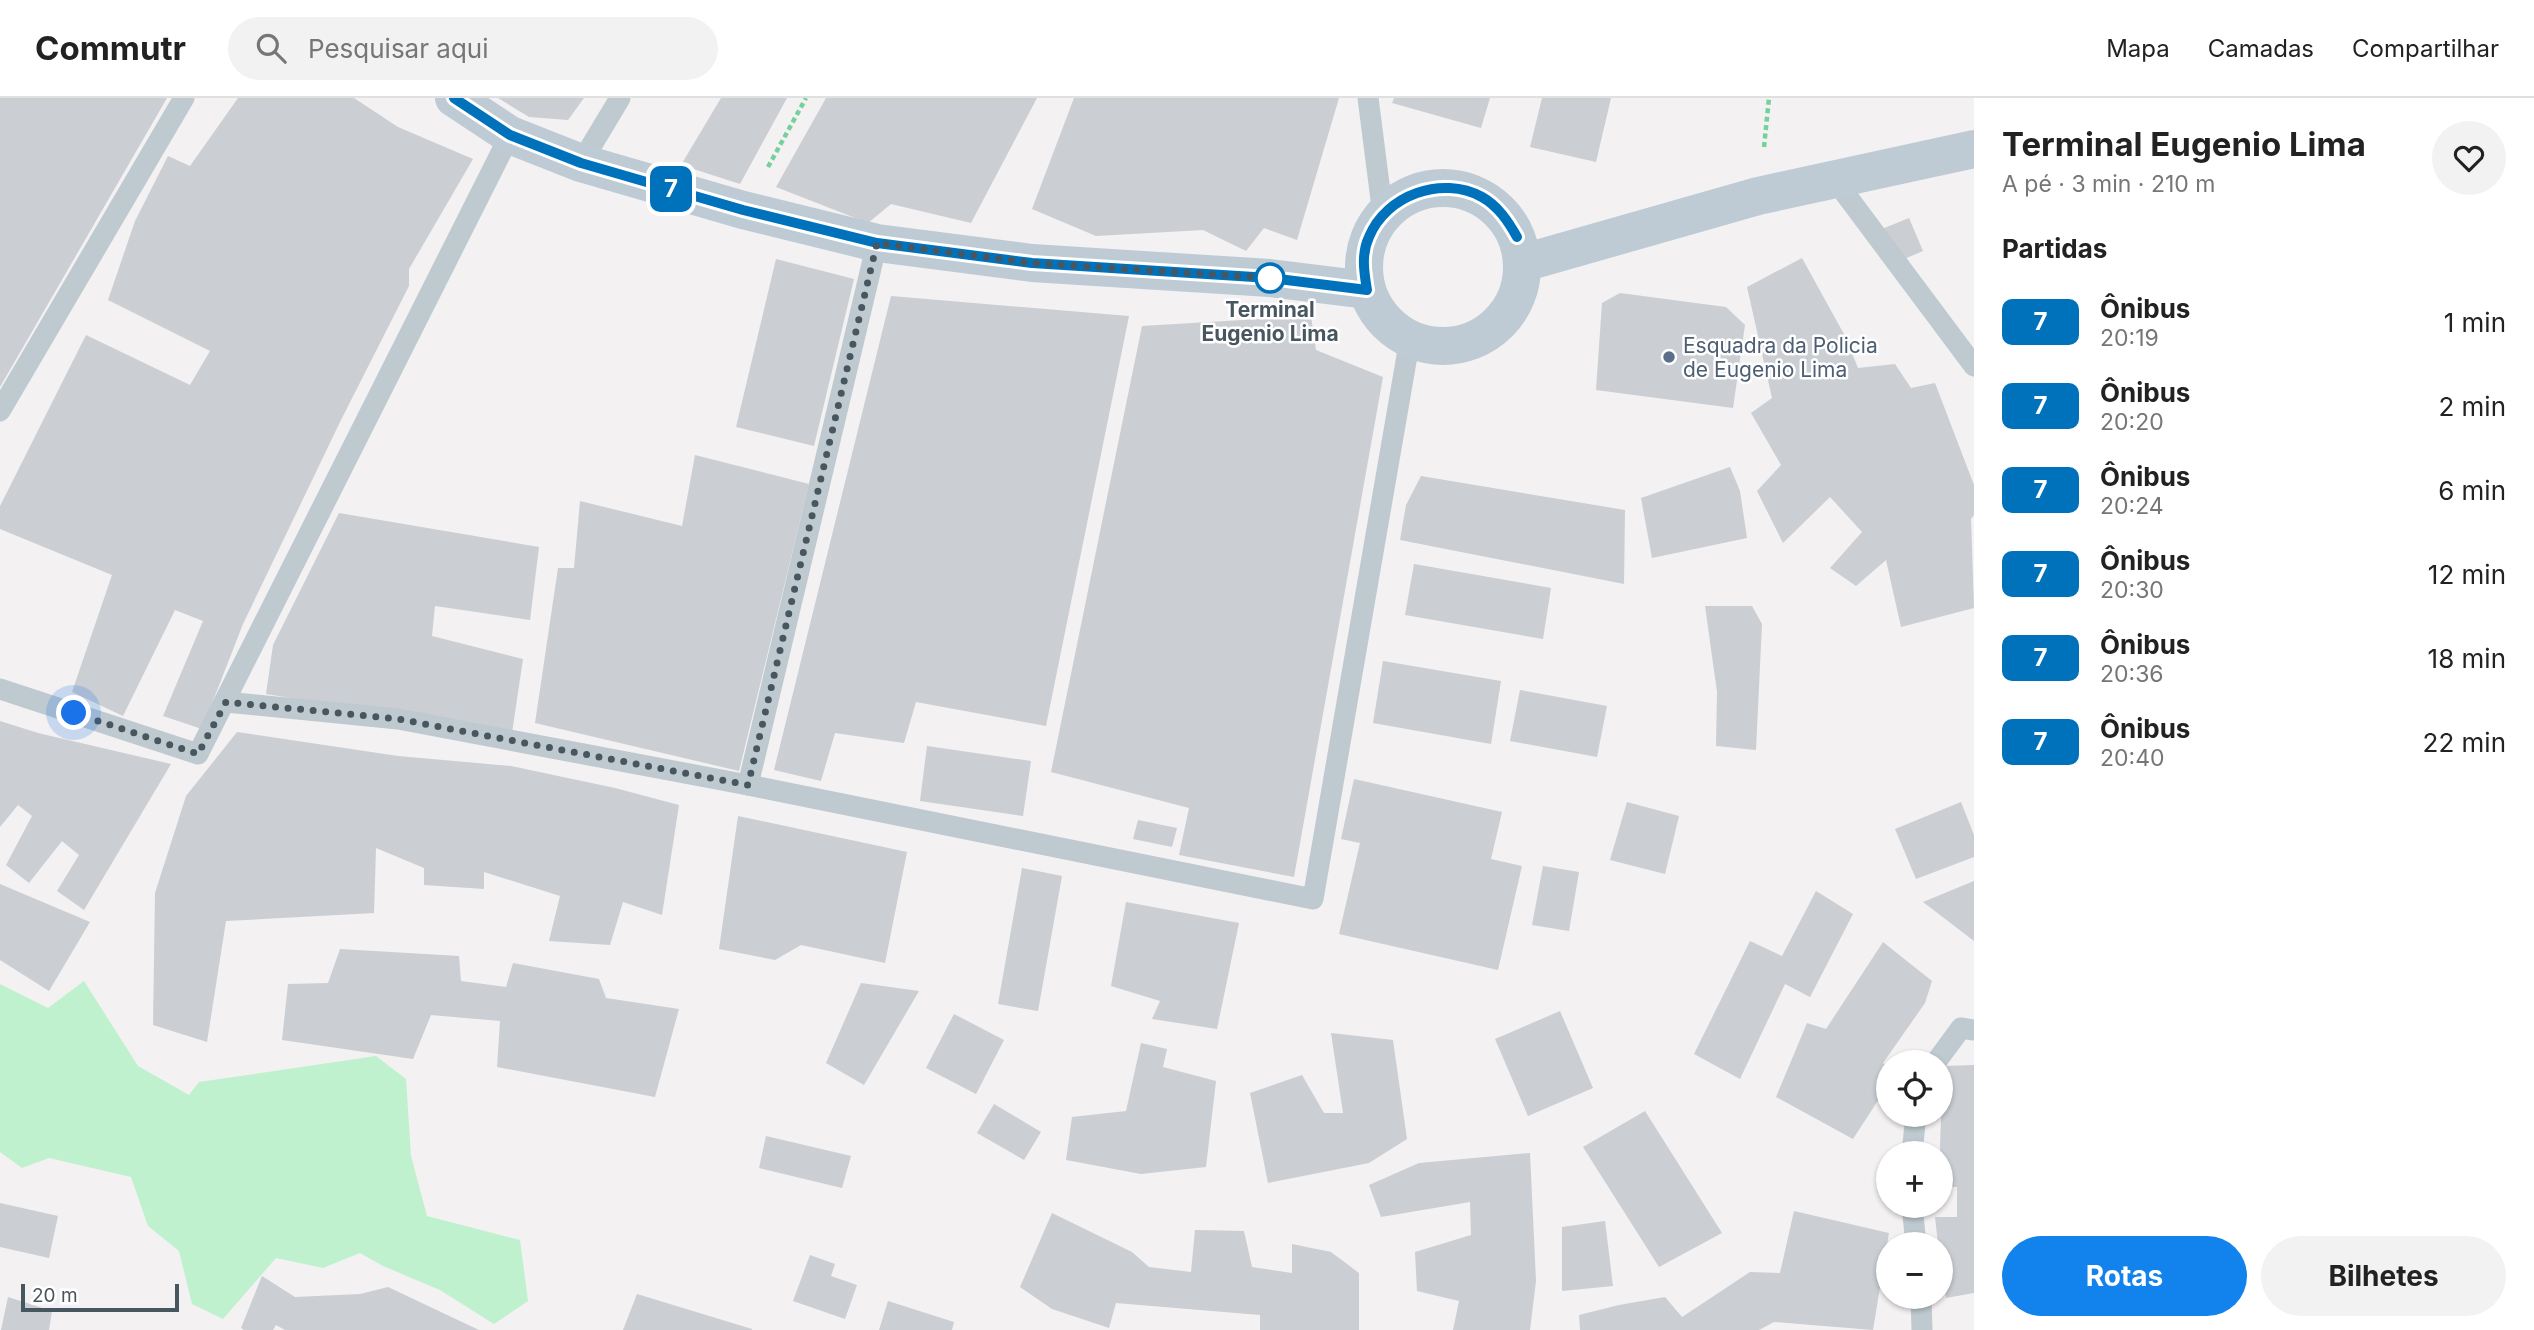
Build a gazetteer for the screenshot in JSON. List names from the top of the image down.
{
  "places": ["Terminal Eugenio Lima", "Esquadra da Policia de Eugenio Lima"],
  "lines": ["bus line 7"],
  "scale_bar": "20 m",
  "page": {
    "header": "Commutr",
    "search": "Pesquisar aqui",
    "nav": ["Mapa", "Camadas", "Compartilhar"],
    "on_map": "7",
    "heading": [
      ["Terminal Eugenio Lima", "A pé · 3 min · 210 m"],
      "Partidas"
    ],
    "list": [
      {
        "mark": "7",
        "name": "Ônibus",
        "note": "20:19",
        "value": "1 min"
      },
      {
        "mark": "7",
        "name": "Ônibus",
        "note": "20:20",
        "value": "2 min"
      },
      {
        "mark": "7",
        "name": "Ônibus",
        "note": "20:24",
        "value": "6 min"
      },
      {
        "mark": "7",
        "name": "Ônibus",
        "note": "20:30",
        "value": "12 min"
      },
      {
        "mark": "7",
        "name": "Ônibus",
        "note": "20:36",
        "value": "18 min"
      },
      {
        "mark": "7",
        "name": "Ônibus",
        "note": "20:40",
        "value": "22 min"
      }
    ],
    "map_buttons": ["+", "−"],
    "buttons": ["Rotas", "Bilhetes"],
    "scale": "20 m"
  }
}
